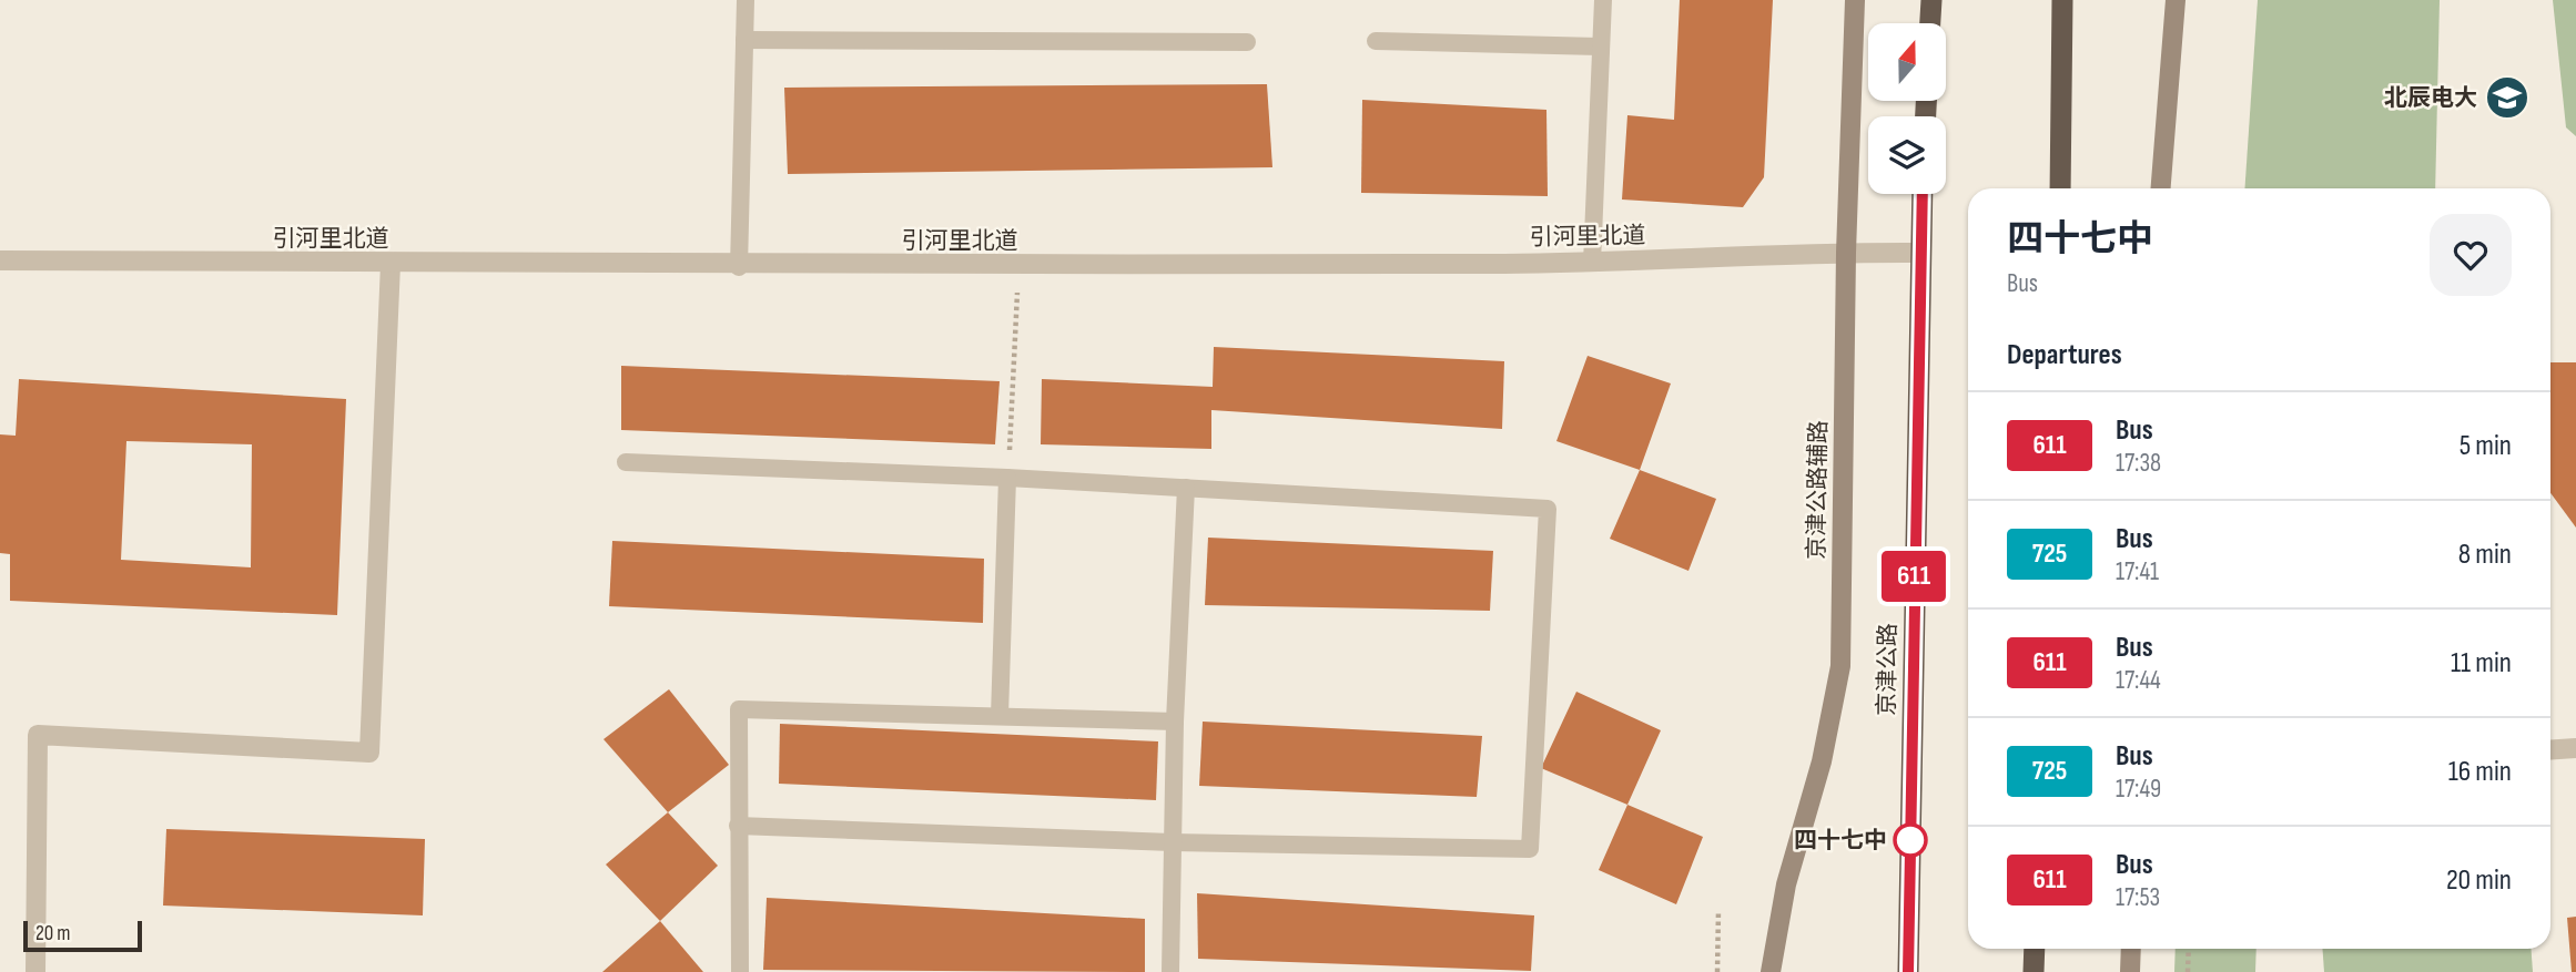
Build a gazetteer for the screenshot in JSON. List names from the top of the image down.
{
  "streets": {
    "highway": ["京津公路"],
    "main road": ["京津公路辅路"],
    "street": ["引河里北道"]
  },
  "crossings": [
    ["引河里北道", "京津公路辅路"],
    ["引河里北道", "京津公路"]
  ],
  "places": {
    "school or university": ["北辰电大"],
    "other": ["四十七中"]
  },
  "lines": ["bus line 611"],
  "scale_bar": "20 m",
  "north": "top",
  "page": {
    "on_map": "611",
    "heading": [
      ["四十七中", "Bus"],
      "Departures"
    ],
    "list": [
      {
        "mark": "611",
        "name": "Bus",
        "note": "17:38",
        "value": "5 min"
      },
      {
        "mark": "725",
        "name": "Bus",
        "note": "17:41",
        "value": "8 min"
      },
      {
        "mark": "611",
        "name": "Bus",
        "note": "17:44",
        "value": "11 min"
      },
      {
        "mark": "725",
        "name": "Bus",
        "note": "17:49",
        "value": "16 min"
      },
      {
        "mark": "611",
        "name": "Bus",
        "note": "17:53",
        "value": "20 min"
      }
    ],
    "scale": "20 m"
  }
}
